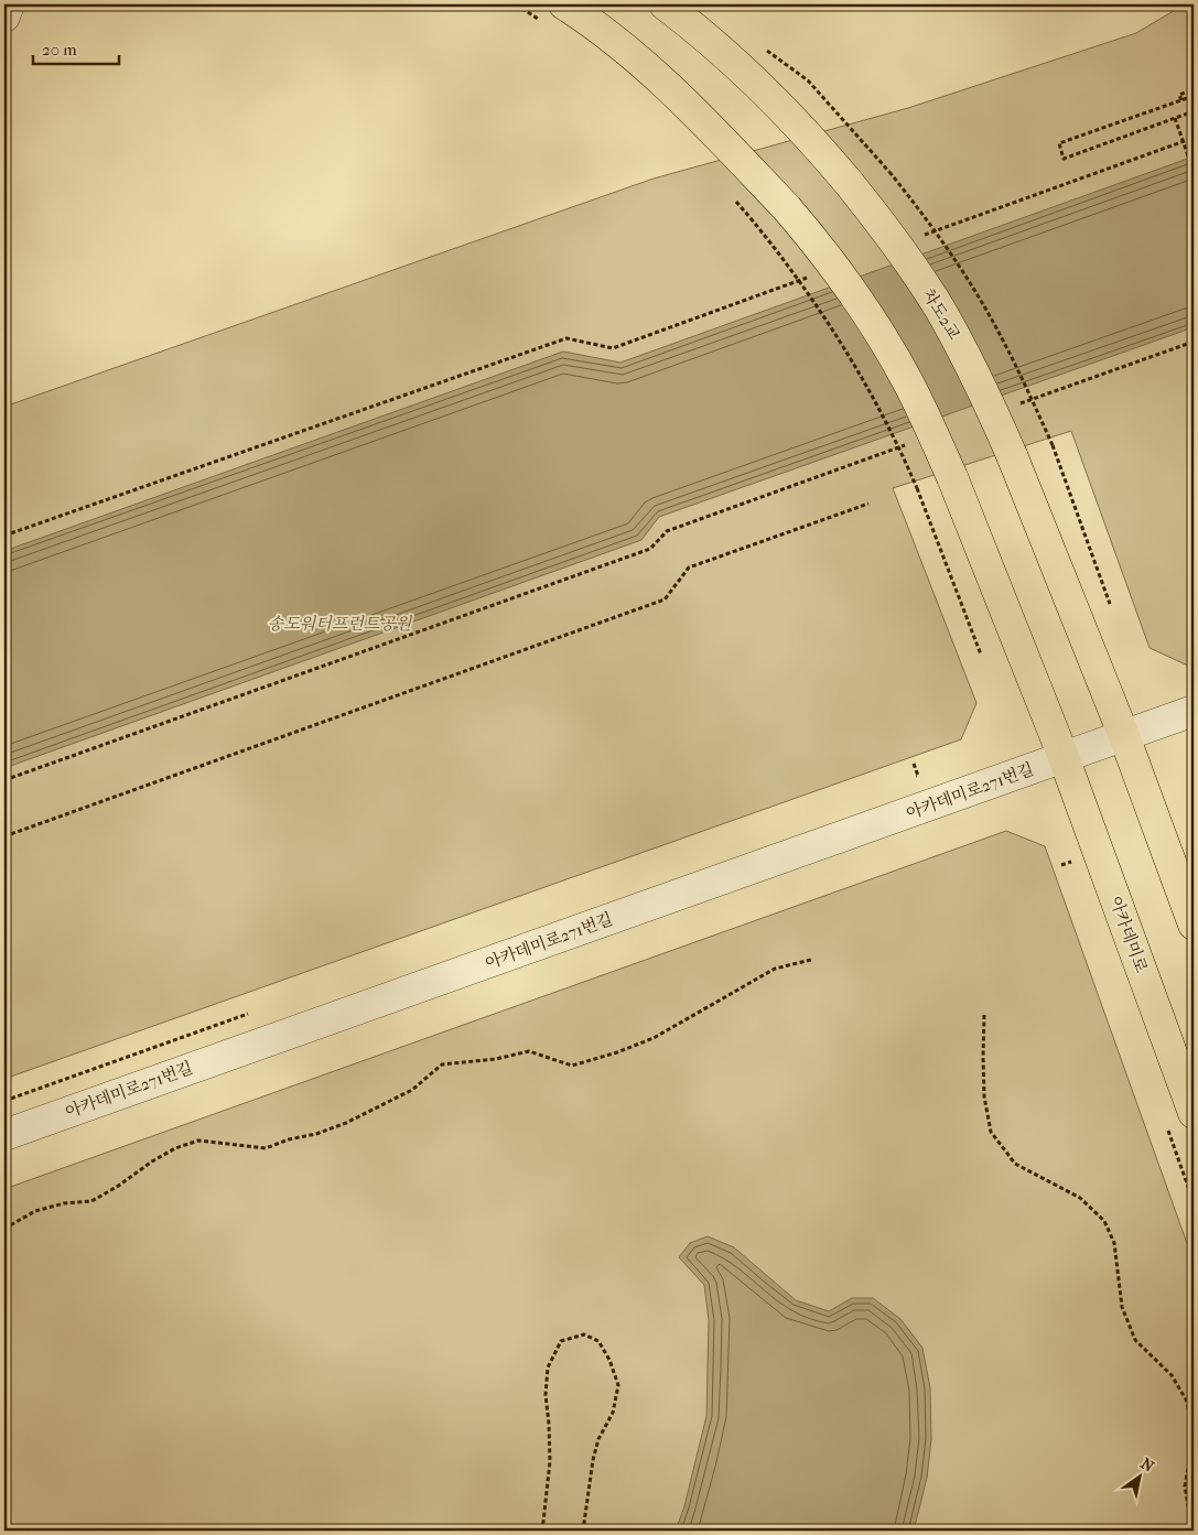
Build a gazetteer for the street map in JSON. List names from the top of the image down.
{
  "streets": {
    "main road": ["차도2교", "아카데미로"],
    "street": ["아카데미로271번길"]
  },
  "crossings": [
    ["차도2교", "아카데미로271번길"],
    ["아카데미로271번길", "아카데미로"]
  ],
  "parks": ["송도워터프런트공원"],
  "scale_bar": "20 m",
  "north": "top right"
}
